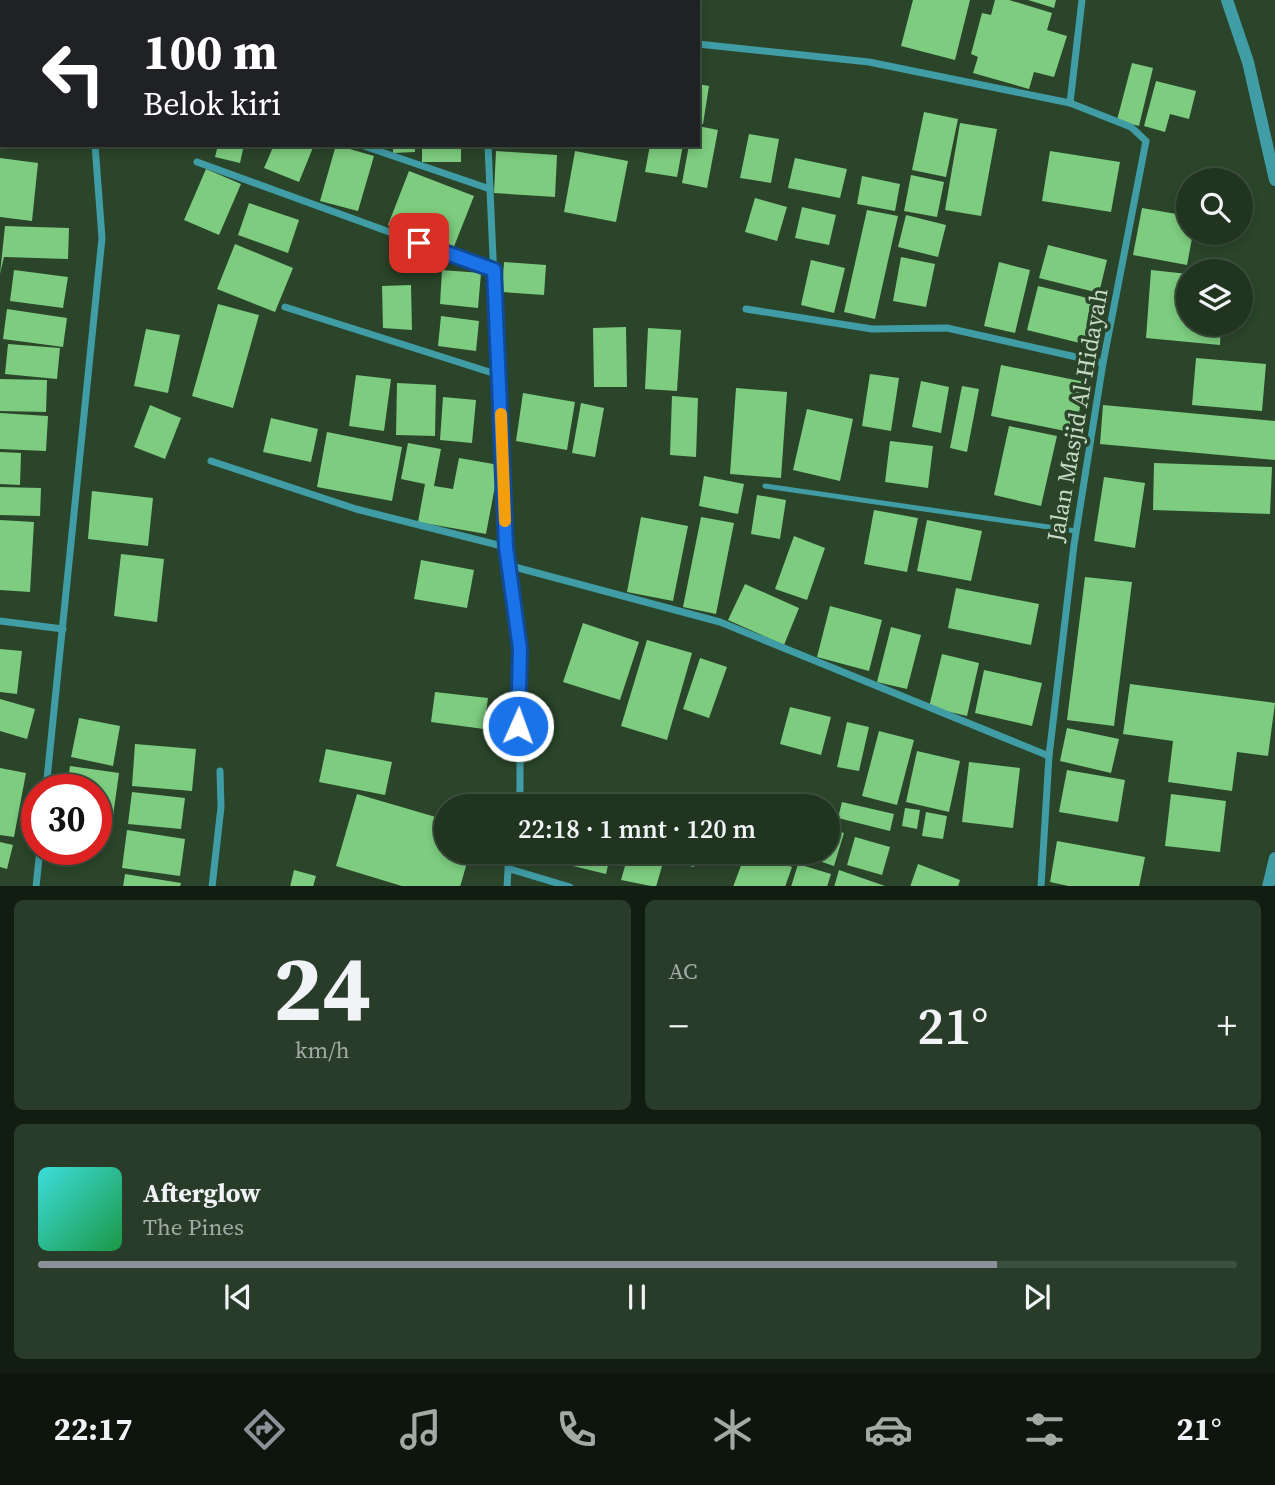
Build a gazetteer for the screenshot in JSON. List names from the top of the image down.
{
  "streets": {
    "street": ["Jalan Masjid Al-Hidayah"]
  },
  "page": {
    "turn": ["100 m", "Belok kiri"],
    "limit": "30",
    "trip": "22:18 · 1 mnt · 120 m",
    "tile": [
      ["24", "km/h"],
      "AC"
    ],
    "heat": ["−", "21°", "+"],
    "song": ["Afterglow", "The Pines"],
    "tabs": ["22:17", "21°"]
  }
}
